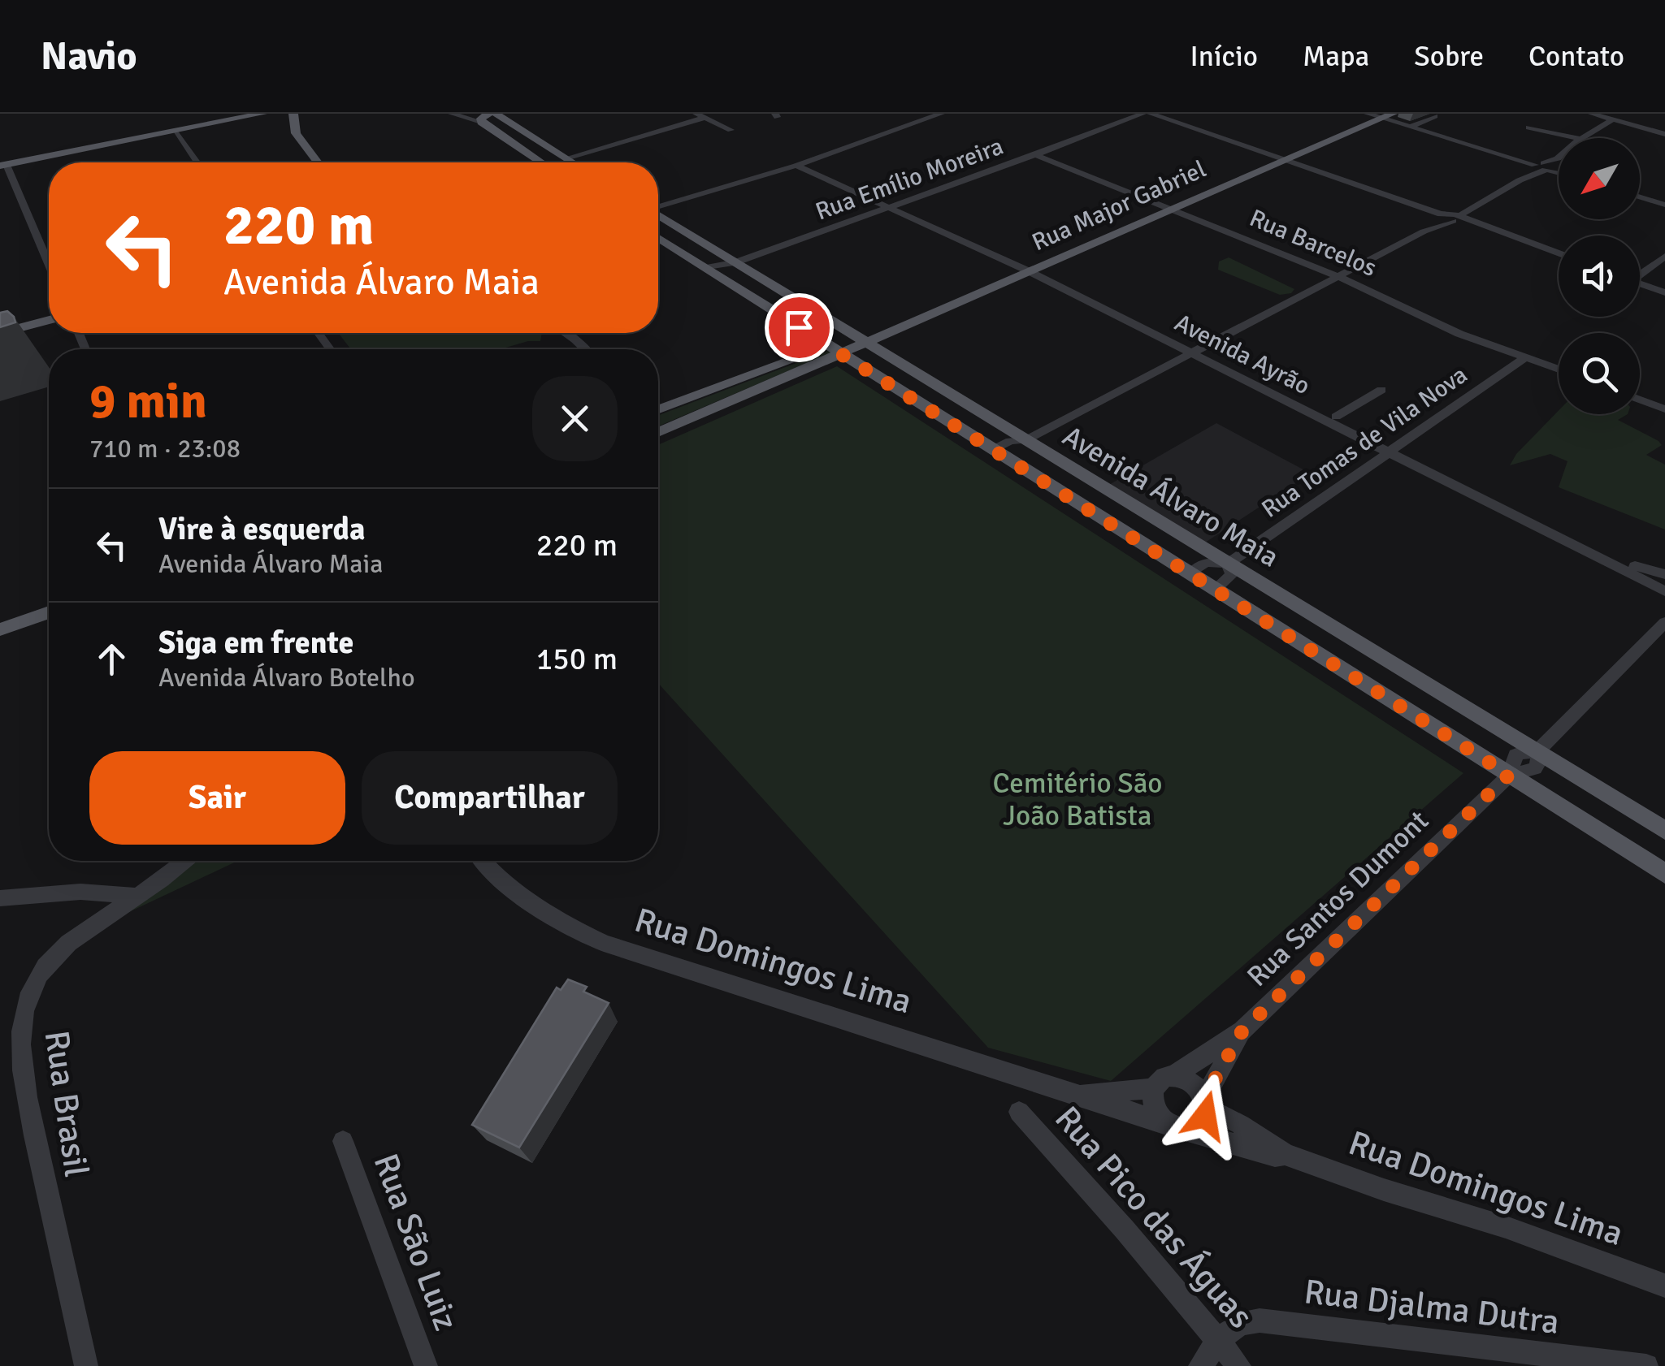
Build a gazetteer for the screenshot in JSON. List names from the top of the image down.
{
  "streets": {
    "main road": ["Rua Major Gabriel", "Avenida Álvaro Maia"],
    "street": [
      "Rua Emílio Moreira",
      "Rua Barcelos",
      "Avenida Ayrão",
      "Rua Tomas de Vila Nova",
      "Rua Santos Dumont",
      "Rua Domingos Lima",
      "Rua Brasil",
      "Rua Pico das Águas",
      "Rua São Luiz",
      "Rua Djalma Dutra"
    ]
  },
  "crossings": [
    ["Rua Emílio Moreira", "Rua Barcelos"],
    ["Rua Emílio Moreira", "Avenida Ayrão"],
    ["Rua Emílio Moreira", "Avenida Álvaro Maia"],
    ["Rua Major Gabriel", "Rua Barcelos"],
    ["Rua Major Gabriel", "Avenida Ayrão"],
    ["Rua Major Gabriel", "Avenida Álvaro Maia"],
    ["Rua Barcelos", "Rua Tomas de Vila Nova"],
    ["Avenida Ayrão", "Rua Tomas de Vila Nova"],
    ["Rua Tomas de Vila Nova", "Avenida Álvaro Maia"],
    ["Avenida Álvaro Maia", "Rua Santos Dumont"],
    ["Rua Santos Dumont", "Rua Domingos Lima"],
    ["Rua Pico das Águas", "Rua Djalma Dutra"]
  ],
  "parks": ["Cemitério São João Batista"],
  "north": "bottom left",
  "page": {
    "header": "Navio",
    "nav": [
      "Início",
      "Mapa",
      "Sobre",
      "Contato"
    ],
    "turn": ["220 m", "Avenida Álvaro Maia"],
    "heading": ["9 min", "710 m · 23:08"],
    "list": [
      {
        "name": "Vire à esquerda",
        "note": "Avenida Álvaro Maia",
        "value": "220 m"
      },
      {
        "name": "Siga em frente",
        "note": "Avenida Álvaro Botelho",
        "value": "150 m"
      }
    ],
    "buttons": ["Sair", "Compartilhar"]
  }
}
